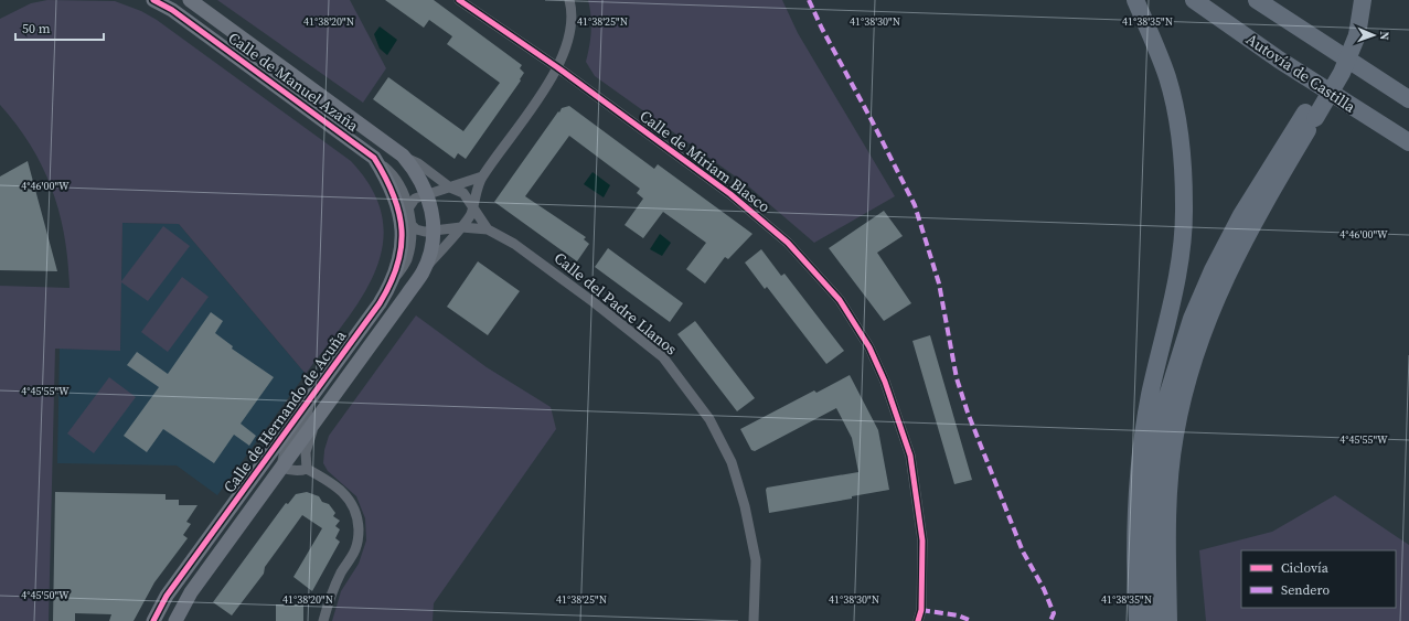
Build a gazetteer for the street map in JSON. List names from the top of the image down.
{
  "streets": {
    "highway": ["Autovía de Castilla"],
    "street": [
      "Calle de Manuel Azaña",
      "Calle de Miriam Blasco",
      "Calle del Padre Llanos",
      "Calle de Hernando de Acuña"
    ]
  },
  "crossings": [
    ["Calle de Manuel Azaña", "Calle de Hernando de Acuña"],
    ["Calle de Miriam Blasco", "Calle de Hernando de Acuña"],
    ["Calle del Padre Llanos", "Calle de Hernando de Acuña"]
  ],
  "legend": ["Ciclovía", "Sendero"],
  "scale_bar": "50 m",
  "north": "right",
  "coordinates": [
    "41°38'20\"N",
    "41°38'25\"N",
    "41°38'30\"N",
    "41°38'35\"N",
    "4°46'00\"W",
    "4°45'55\"W",
    "4°45'50\"W"
  ]
}
